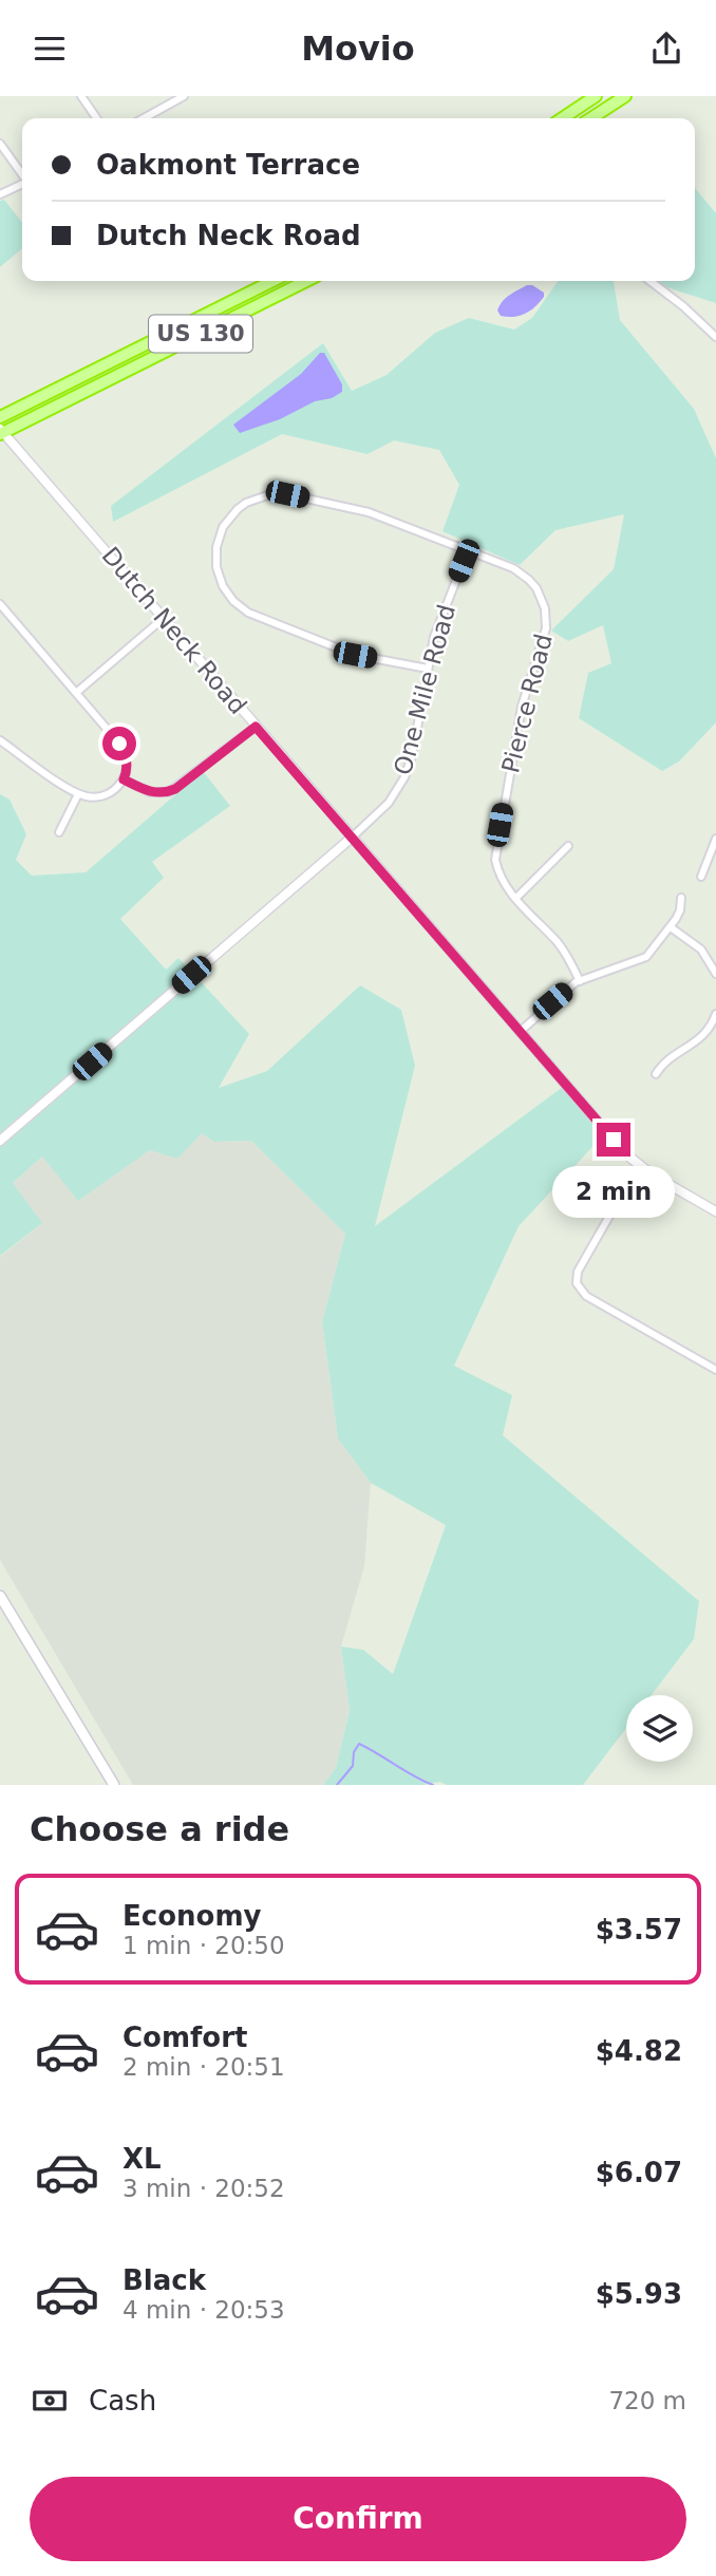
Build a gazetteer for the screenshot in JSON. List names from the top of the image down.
{
  "streets": {
    "highway": ["US 130"],
    "street": ["Dutch Neck Road", "One Mile Road", "Pierce Road"]
  },
  "crossings": [
    ["US 130", "Dutch Neck Road"],
    ["Dutch Neck Road", "One Mile Road"],
    ["One Mile Road", "Pierce Road"]
  ],
  "page": {
    "header": "Movio",
    "banner": ["Oakmont Terrace", "Dutch Neck Road"],
    "bubble": "2 min",
    "heading": "Choose a ride",
    "list": [
      {
        "name": "Economy",
        "note": "1 min · 20:50",
        "value": "$3.57"
      },
      {
        "name": "Comfort",
        "note": "2 min · 20:51",
        "value": "$4.82"
      },
      {
        "name": "XL",
        "note": "3 min · 20:52",
        "value": "$6.07"
      },
      {
        "name": "Black",
        "note": "4 min · 20:53",
        "value": "$5.93"
      }
    ],
    "pay": ["Cash", "720 m"],
    "buttons": "Confirm"
  }
}
